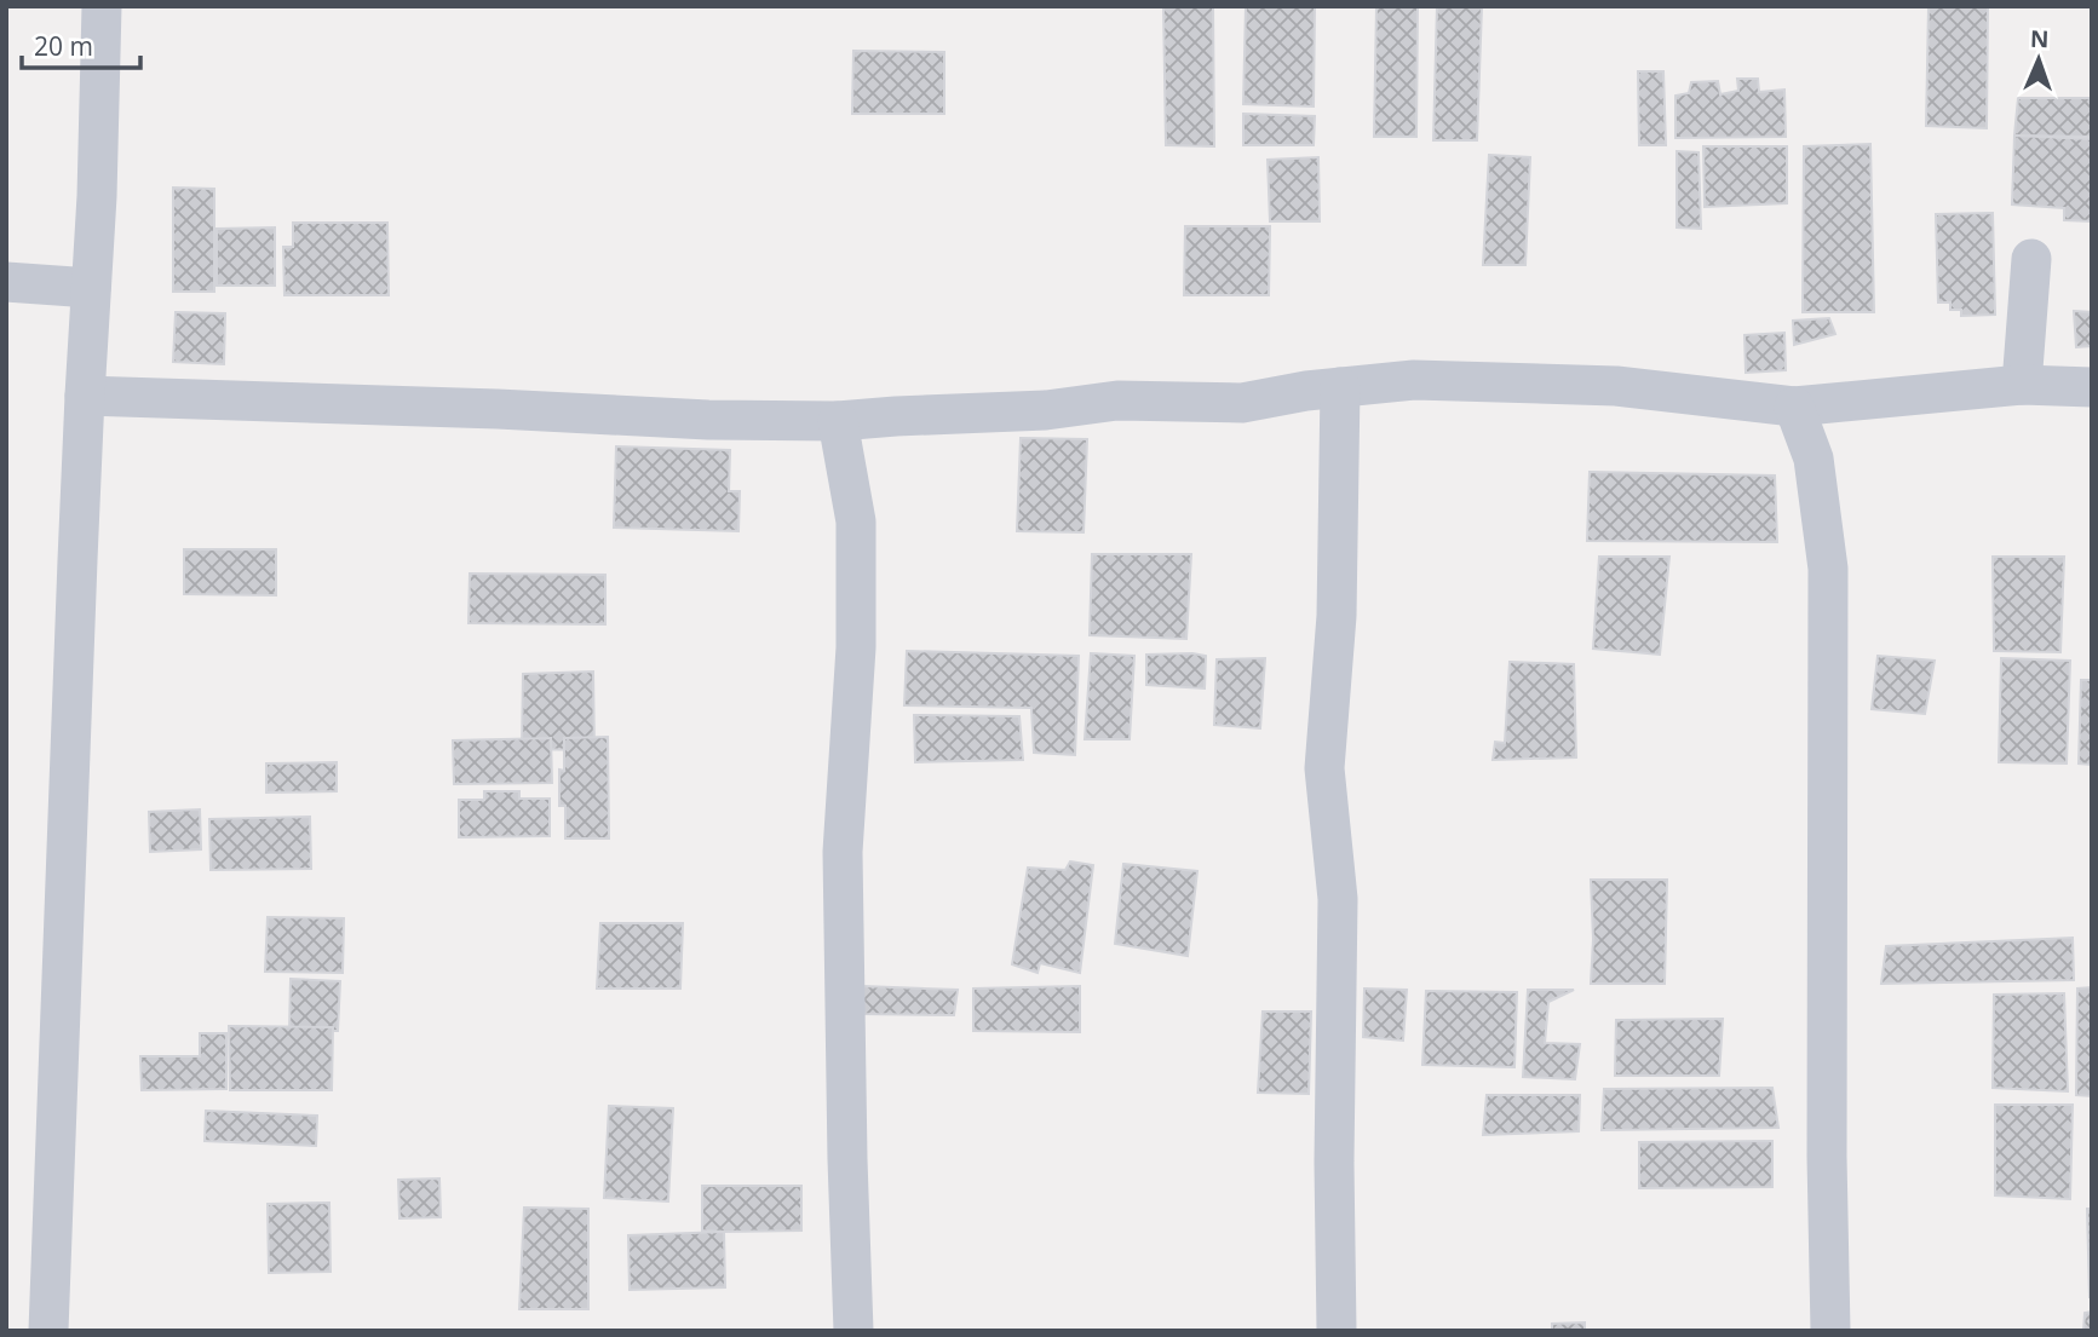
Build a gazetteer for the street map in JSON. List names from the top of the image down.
{
  "scale_bar": "20 m",
  "north": "top"
}
